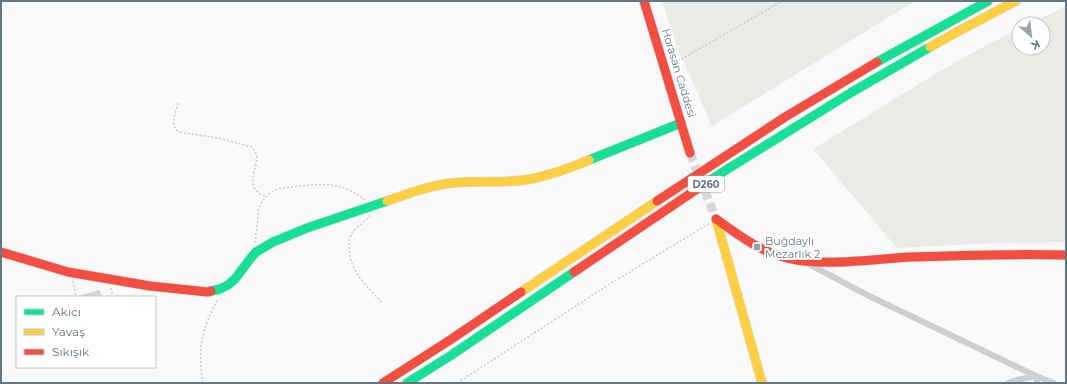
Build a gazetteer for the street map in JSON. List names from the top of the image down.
{
  "streets": {
    "main road": ["Horasan Caddesi", "D260"]
  },
  "places": {
    "transit": ["Buğdaylı Mezarlık 2"]
  },
  "legend": ["Akıcı", "Yavaş", "Sıkışık"],
  "north": "bottom right"
}
